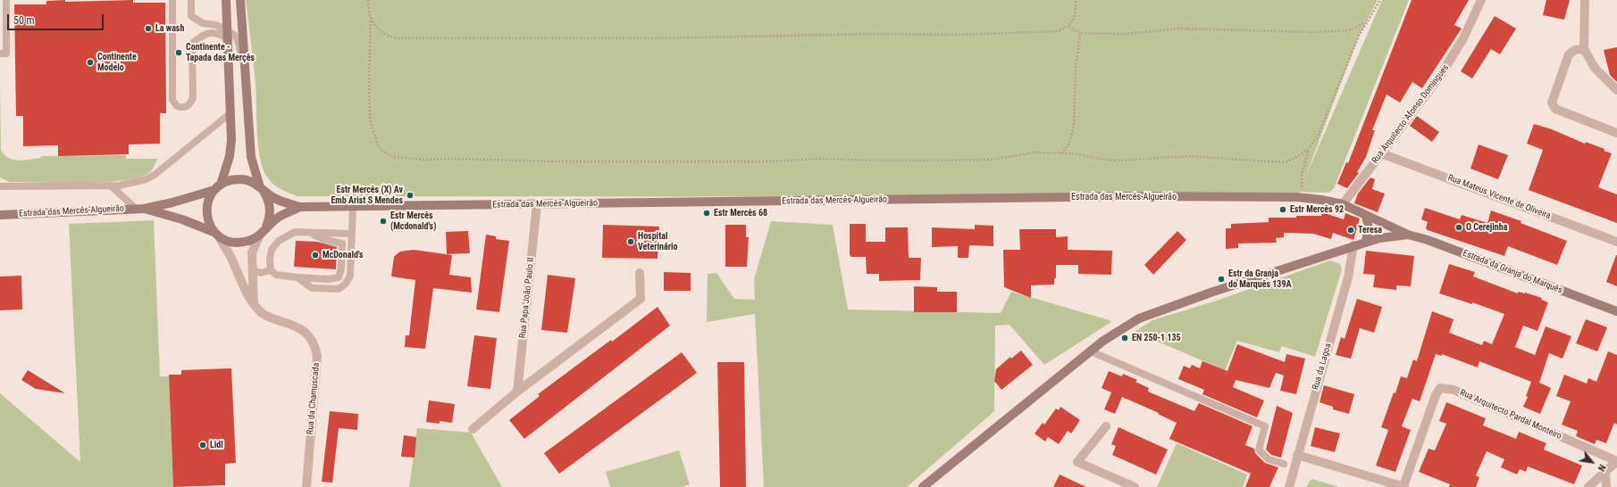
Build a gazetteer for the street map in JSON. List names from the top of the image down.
{
  "streets": {
    "street": [
      "Rua Arquitecto Afonso Domingues",
      "Estrada das Mercês-Algueirão",
      "Rua Mateus Vicente de Oliveira",
      "Estrada da Granja do Marquês",
      "Rua Papa João Paulo II",
      "Rua da Lagoa",
      "Rua da Chamuscada",
      "Rua Arquitecto Pardal Monteiro"
    ]
  },
  "crossings": [
    ["Rua Arquitecto Afonso Domingues", "Estrada das Mercês-Algueirão"],
    ["Rua Arquitecto Afonso Domingues", "Rua Mateus Vicente de Oliveira"],
    ["Estrada das Mercês-Algueirão", "Estrada da Granja do Marquês"],
    ["Estrada das Mercês-Algueirão", "Rua Papa João Paulo II"],
    ["Estrada das Mercês-Algueirão", "Rua da Chamuscada"],
    ["Estrada da Granja do Marquês", "Rua da Lagoa"]
  ],
  "places": [
    "La wash",
    "Continente - Tapada das Merçês",
    "Continente Modelo",
    "Estr Mercês (X) Av Emb Arist S Mendes",
    "Estr Mercês 92",
    "Estr Mercês 68",
    "Estr Mercês (Mcdonald's)",
    "O Cerejinha",
    "Teresa",
    "Hospital Veterinário",
    "McDonald's",
    "Estr da Granja do Marquês 139A",
    "EN 250-1 135",
    "Lidl"
  ],
  "scale_bar": "50 m",
  "north": "bottom right"
}
